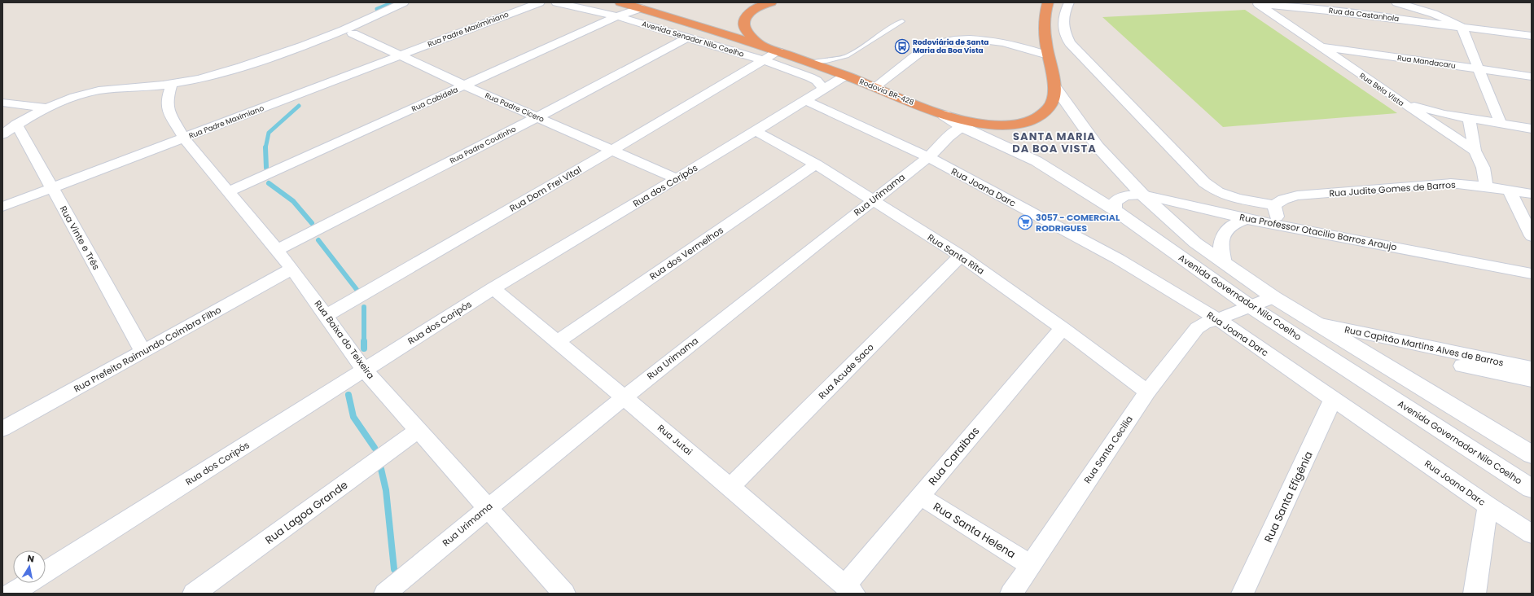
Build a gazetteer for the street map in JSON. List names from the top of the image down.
{
  "streets": {
    "highway": ["Rodovia BR-428"],
    "main road": ["Avenida Governador Nilo Coelho"],
    "street": [
      "Rua da Castanhola",
      "Rua Padre Maximiniano",
      "Avenida Senador Nilo Coelho",
      "Rua Mandacaru",
      "Rua Bela Vista",
      "Rua Cabidela",
      "Rua Padre Cicero",
      "Rua Padre Maximiano",
      "Rua Padre Coutinho",
      "Rua dos Coripós",
      "Rua Joana Darc",
      "Rua Dom Frei Vital",
      "Rua Judite Gomes de Barros",
      "Rua Urimama",
      "Rua Professor Otacilio Barros Araujo",
      "Rua Vinte e Três",
      "Rua dos Vermelhos",
      "Rua Santa Rita",
      "Rua Baixa do Teixeira",
      "Rua Capitão Martins Alves de Barros",
      "Rua Prefeito Raimundo Coimbra Filho",
      "Rua Acude Saco",
      "Rua Jutai",
      "Rua Santa Cecilia",
      "Rua Caraibas",
      "Rua Santa Efigênia",
      "Rua Lagoa Grande",
      "Rua Santa Helena"
    ]
  },
  "crossings": [
    ["Rua da Castanhola", "Rua Bela Vista"],
    ["Rua Padre Maximiniano", "Rua Padre Cicero"],
    ["Rua Padre Maximiniano", "Rua Padre Maximiano"],
    ["Avenida Senador Nilo Coelho", "Rua Cabidela"],
    ["Avenida Senador Nilo Coelho", "Rua Padre Coutinho"],
    ["Avenida Senador Nilo Coelho", "Rua dos Coripós"],
    ["Avenida Senador Nilo Coelho", "Rua Dom Frei Vital"],
    ["Rua Mandacaru", "Rua Bela Vista"],
    ["Rua Bela Vista", "Rua Judite Gomes de Barros"],
    ["Rodovia BR-428", "Rua Cabidela"],
    ["Rodovia BR-428", "Rua dos Coripós"],
    ["Rodovia BR-428", "Rua Dom Frei Vital"],
    ["Rodovia BR-428", "Avenida Governador Nilo Coelho"],
    ["Rua Cabidela", "Rua Padre Cicero"],
    ["Rua Cabidela", "Rua Baixa do Teixeira"],
    ["Rua Padre Cicero", "Rua Padre Maximiano"],
    ["Rua Padre Cicero", "Rua Padre Coutinho"],
    ["Rua Padre Cicero", "Rua dos Coripós"],
    ["Rua Padre Cicero", "Rua Dom Frei Vital"],
    ["Rua Padre Maximiano", "Rua Vinte e Três"],
    ["Rua Padre Maximiano", "Rua Baixa do Teixeira"],
    ["Rua Padre Coutinho", "Rua Baixa do Teixeira"],
    ["Rua dos Coripós", "Rua Santa Rita"],
    ["Rua dos Coripós", "Rua Baixa do Teixeira"],
    ["Rua dos Coripós", "Rua Jutai"],
    ["Rua Joana Darc", "Rua Urimama"],
    ["Rua Joana Darc", "Rua Santa Cecilia"],
    ["Rua Joana Darc", "Rua Santa Efigênia"],
    ["Rua Dom Frei Vital", "Rua Baixa do Teixeira"],
    ["Rua Urimama", "Rua Santa Rita"],
    ["Rua Urimama", "Avenida Governador Nilo Coelho"],
    ["Rua Urimama", "Rua Baixa do Teixeira"],
    ["Rua Urimama", "Rua Jutai"],
    ["Rua Professor Otacilio Barros Araujo", "Avenida Governador Nilo Coelho"],
    ["Rua Vinte e Três", "Rua Prefeito Raimundo Coimbra Filho"],
    ["Rua dos Vermelhos", "Rua Santa Rita"],
    ["Rua dos Vermelhos", "Rua Jutai"],
    ["Rua Santa Rita", "Rua Acude Saco"],
    ["Rua Santa Rita", "Rua Santa Cecilia"],
    ["Rua Santa Rita", "Rua Caraibas"],
    ["Avenida Governador Nilo Coelho", "Rua Capitão Martins Alves de Barros"],
    ["Avenida Governador Nilo Coelho", "Rua Santa Cecilia"],
    ["Rua Baixa do Teixeira", "Rua Prefeito Raimundo Coimbra Filho"],
    ["Rua Baixa do Teixeira", "Rua Lagoa Grande"],
    ["Rua Acude Saco", "Rua Jutai"],
    ["Rua Jutai", "Rua Caraibas"],
    ["Rua Santa Cecilia", "Rua Santa Helena"],
    ["Rua Caraibas", "Rua Santa Helena"]
  ],
  "districts": ["SANTA MARIA DA BOA VISTA"],
  "places": {
    "bus stop": ["Rodoviária de Santa Maria da Boa Vista"],
    "supermarket": ["3057 - COMERCIAL RODRIGUES"]
  },
  "north": "top"
}
